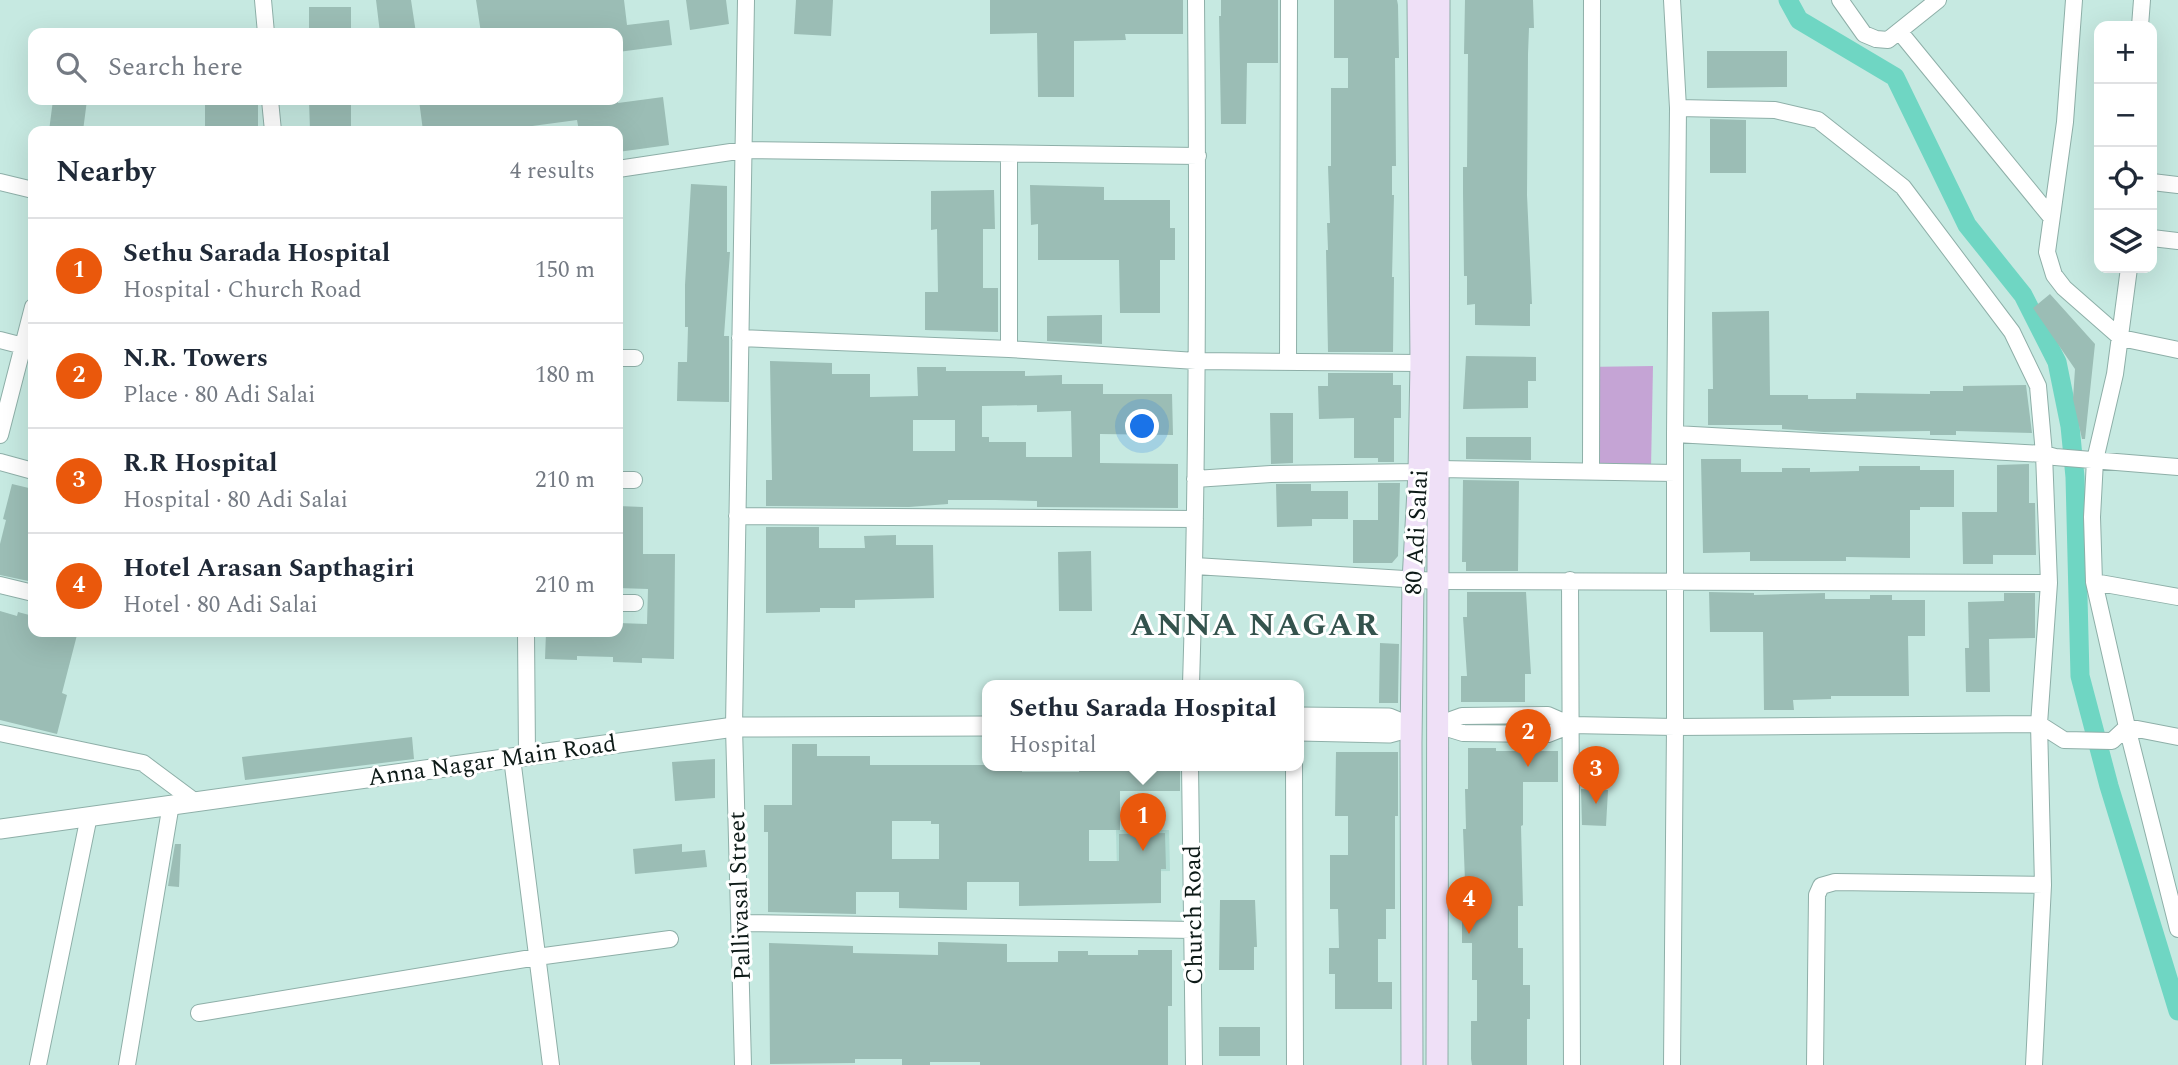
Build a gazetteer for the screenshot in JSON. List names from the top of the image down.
{
  "streets": {
    "main road": ["80 Adi Salai"],
    "street": ["Anna Nagar Main Road", "Pallivasal Street", "Church Road"]
  },
  "crossings": [
    ["Anna Nagar Main Road", "Pallivasal Street"]
  ],
  "districts": ["ANNA NAGAR"],
  "page": {
    "map_buttons": ["+", "−"],
    "search": "Search here",
    "heading": ["Nearby", "4 results"],
    "list": [
      {
        "mark": "1",
        "name": "Sethu Sarada Hospital",
        "note": "Hospital · Church Road",
        "value": "150 m"
      },
      {
        "mark": "2",
        "name": "N.R. Towers",
        "note": "Place · 80 Adi Salai",
        "value": "180 m"
      },
      {
        "mark": "3",
        "name": "R.R Hospital",
        "note": "Hospital · 80 Adi Salai",
        "value": "210 m"
      },
      {
        "mark": "4",
        "name": "Hotel Arasan Sapthagiri",
        "note": "Hotel · 80 Adi Salai",
        "value": "210 m"
      }
    ],
    "popup": ["Sethu Sarada Hospital", "Hospital"],
    "pins": [
      "2",
      "3",
      "1",
      "4"
    ]
  }
}
